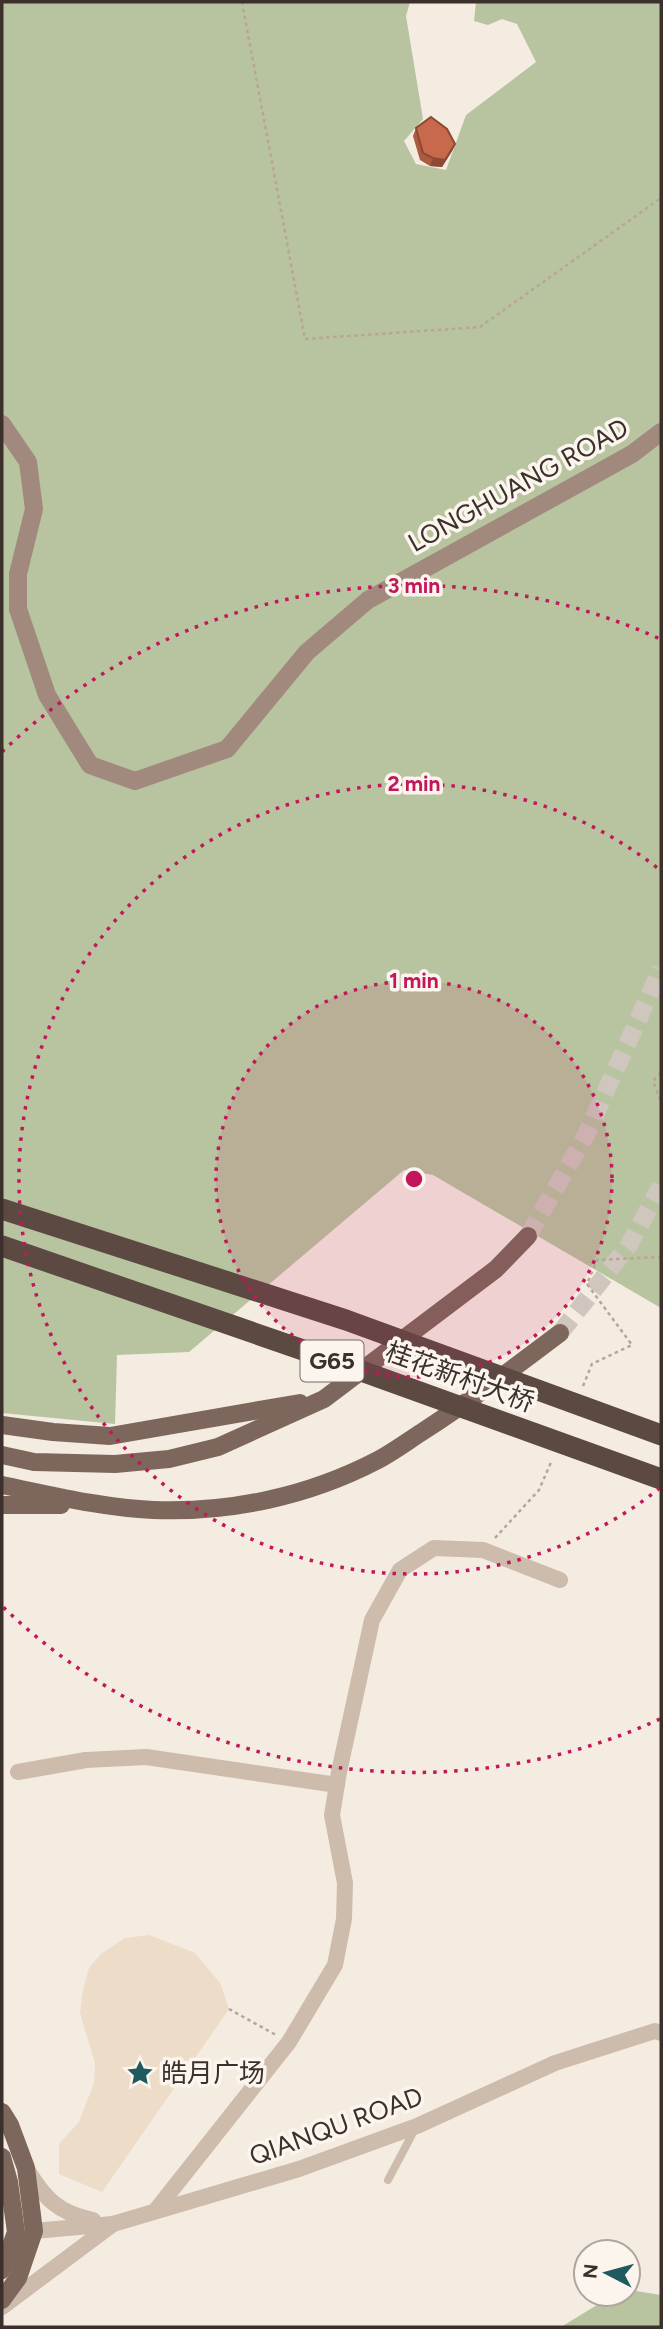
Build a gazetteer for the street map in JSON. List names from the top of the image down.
{
  "streets": {
    "highway": ["G65", "桂花新村大桥"],
    "main road": ["LONGHUANG ROAD"],
    "street": ["QIANQU ROAD"]
  },
  "places": {
    "place": ["皓月广场"]
  },
  "north": "left",
  "rings": ["3 min", "2 min", "1 min"]
}
